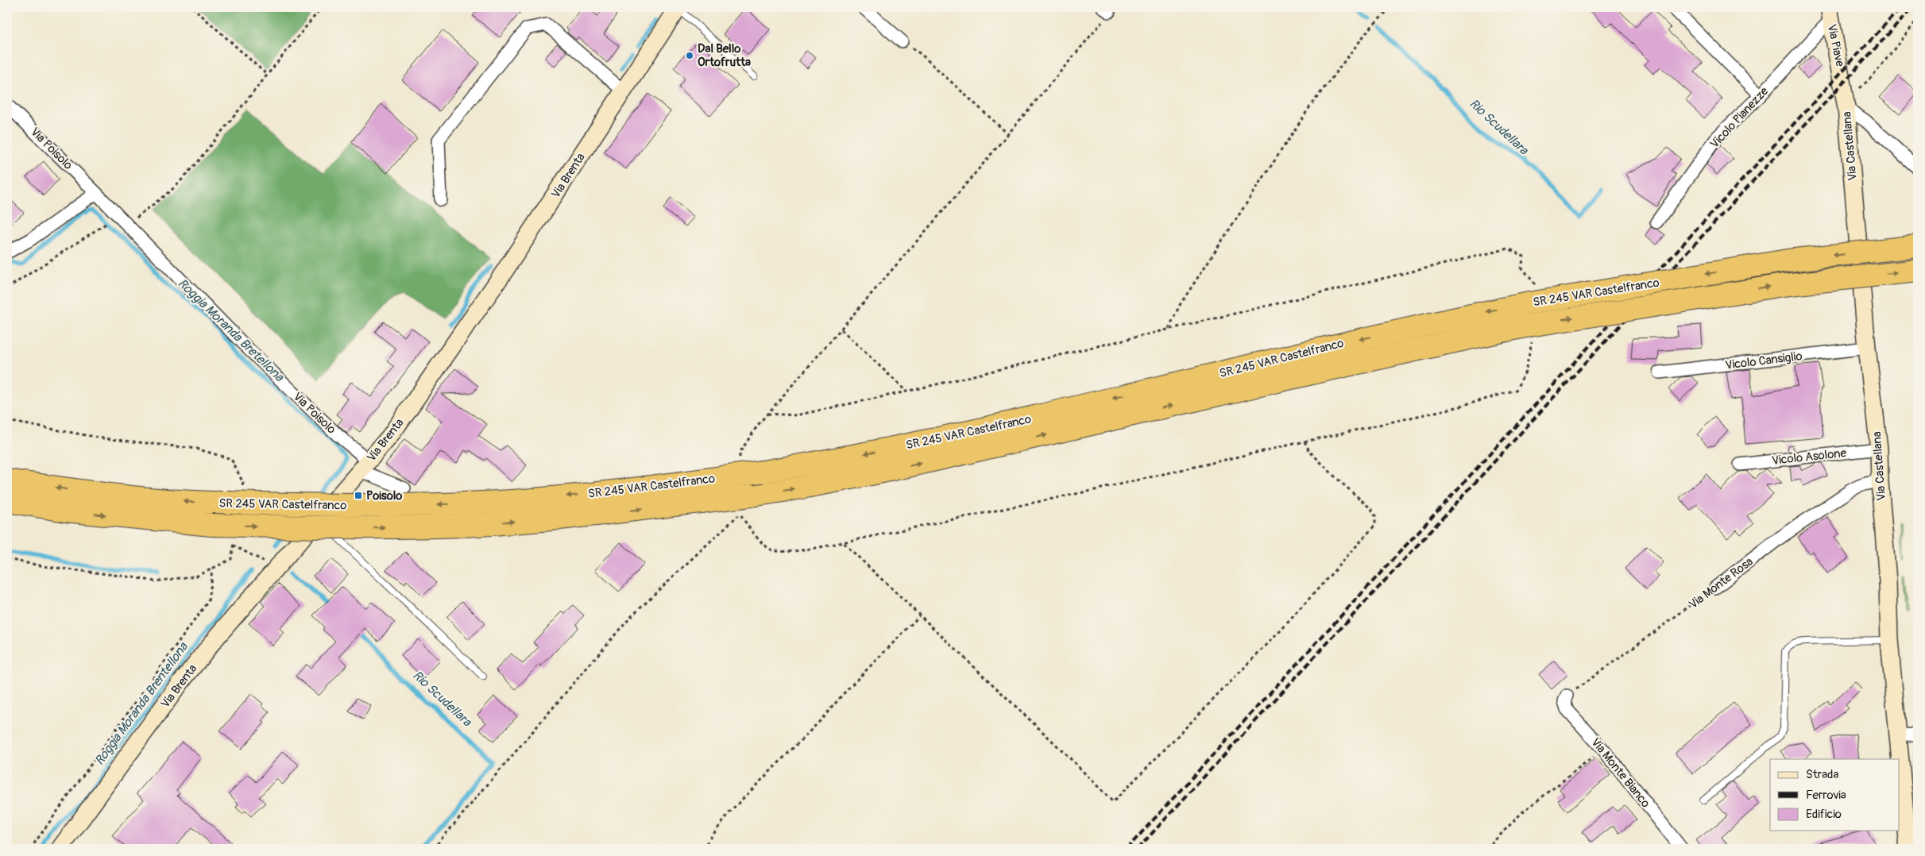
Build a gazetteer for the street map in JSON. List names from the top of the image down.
{
  "streets": {
    "highway": ["SR 245 VAR Castelfranco"],
    "street": [
      "Via Piave",
      "Vicolo Pianezze",
      "Via Castellana",
      "Via Poisolo",
      "Via Brenta",
      "Vicolo Cansiglio",
      "Vicolo Asolone",
      "Via Monte Rosa",
      "Via Monte Bianco"
    ]
  },
  "crossings": [
    ["Via Piave", "Vicolo Pianezze"],
    ["Via Piave", "Via Castellana"],
    ["Via Castellana", "Vicolo Cansiglio"],
    ["Via Castellana", "Vicolo Asolone"],
    ["Via Castellana", "Via Monte Rosa"],
    ["Via Poisolo", "Via Brenta"],
    ["Via Monte Rosa", "Via Monte Bianco"]
  ],
  "water": ["Rio Scudellara", "Roggia Moranda Bretellona", "Roggia Moranda Brentellona"],
  "places": {
    "other": ["Dal Bello Ortofrutta"],
    "transit": ["Poisolo"]
  },
  "legend": ["Strada", "Ferrovia", "Edificio"]
}
